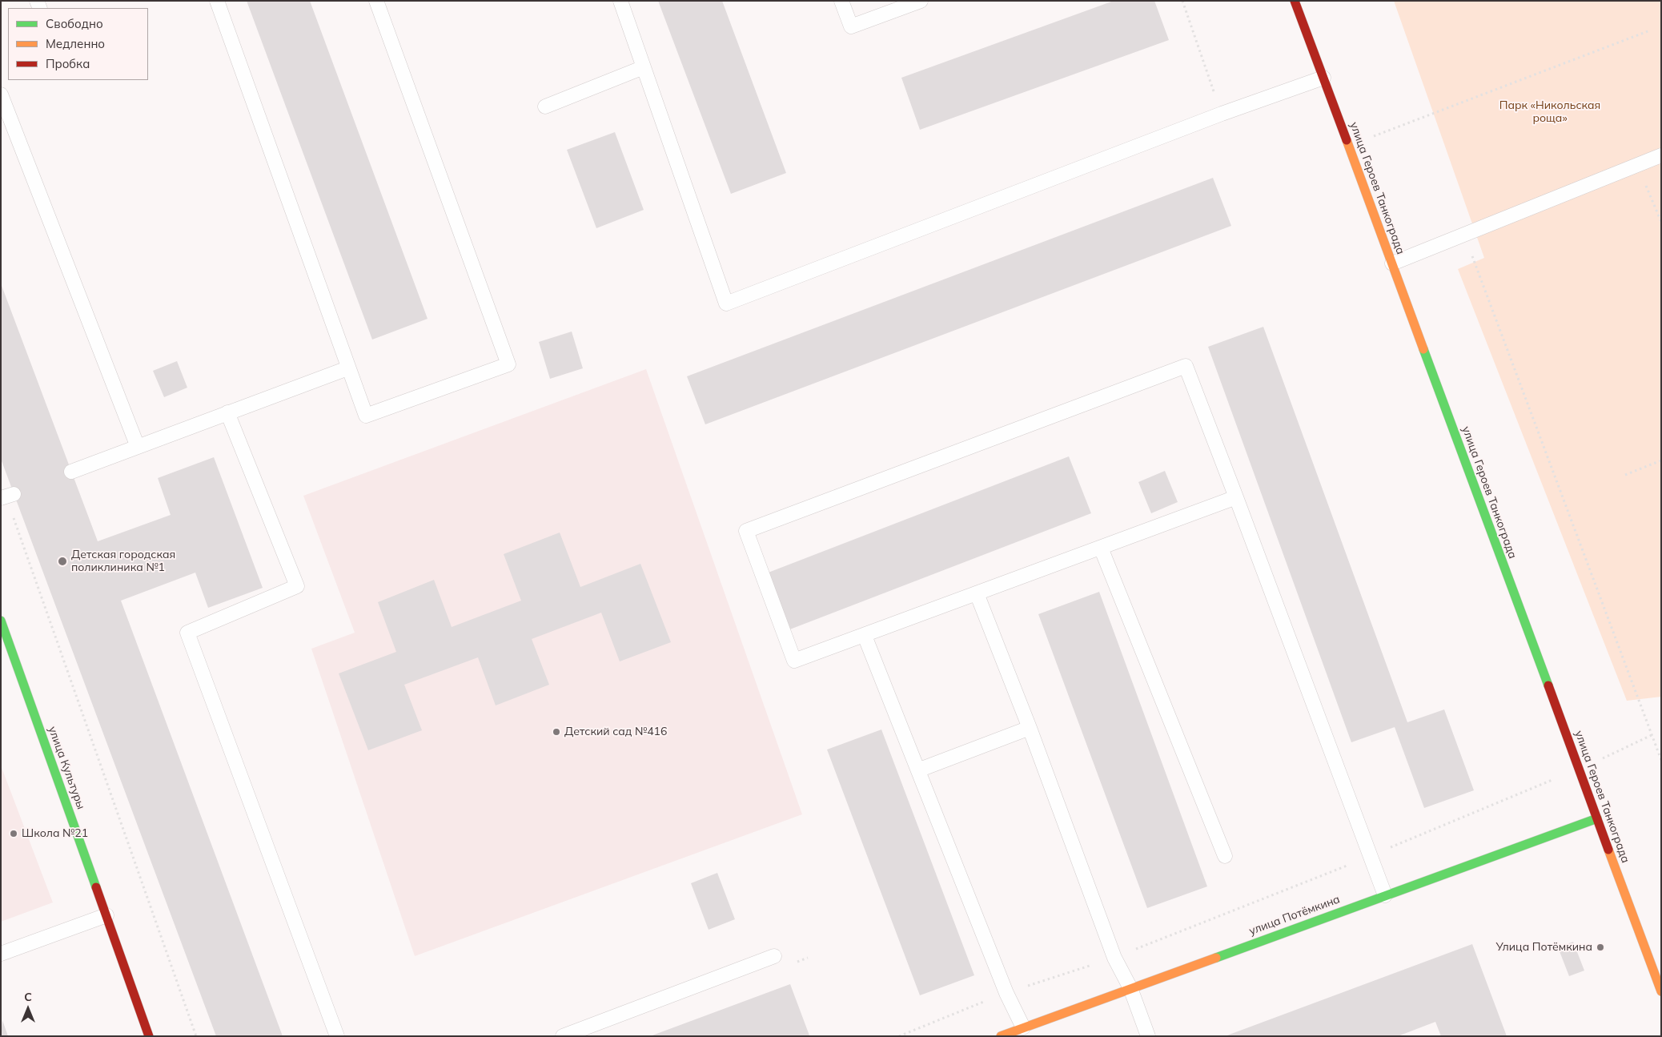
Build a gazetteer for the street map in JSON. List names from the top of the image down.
{
  "streets": {
    "street": ["улица Героев Танкограда", "улица Культуры", "улица Потёмкина"]
  },
  "crossings": [
    ["улица Героев Танкограда", "улица Потёмкина"]
  ],
  "parks": ["Парк «Никольская роща»"],
  "places": [
    "Детская городская поликлиника №1",
    "Детский сад №416",
    "Школа №21",
    "Улица Потёмкина"
  ],
  "legend": ["Свободно", "Медленно", "Пробка"],
  "north": "top"
}
